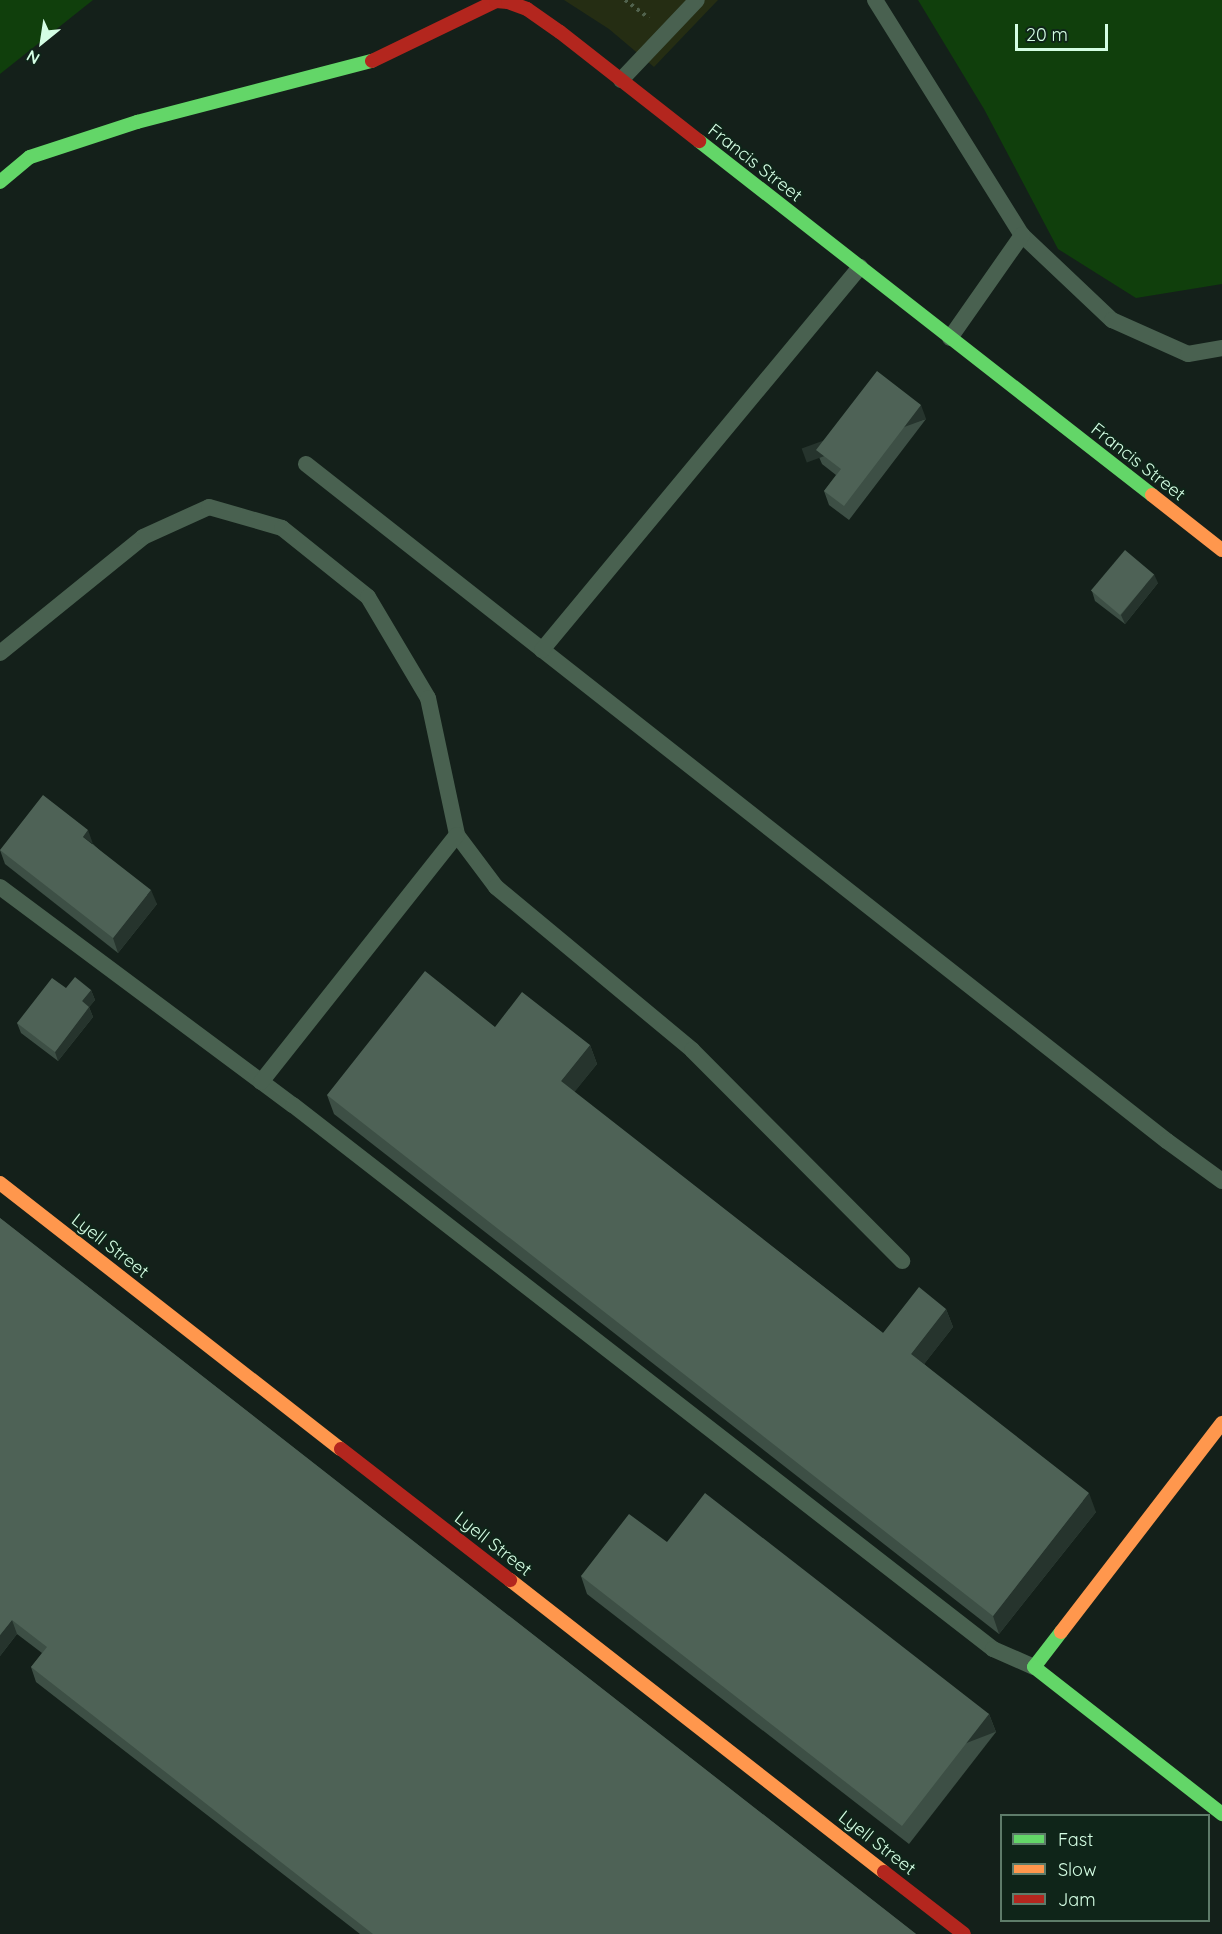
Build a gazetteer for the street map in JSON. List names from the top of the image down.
{
  "streets": {
    "street": ["Francis Street", "Lyell Street"]
  },
  "legend": ["Fast", "Slow", "Jam"],
  "scale_bar": "20 m",
  "north": "bottom left"
}
